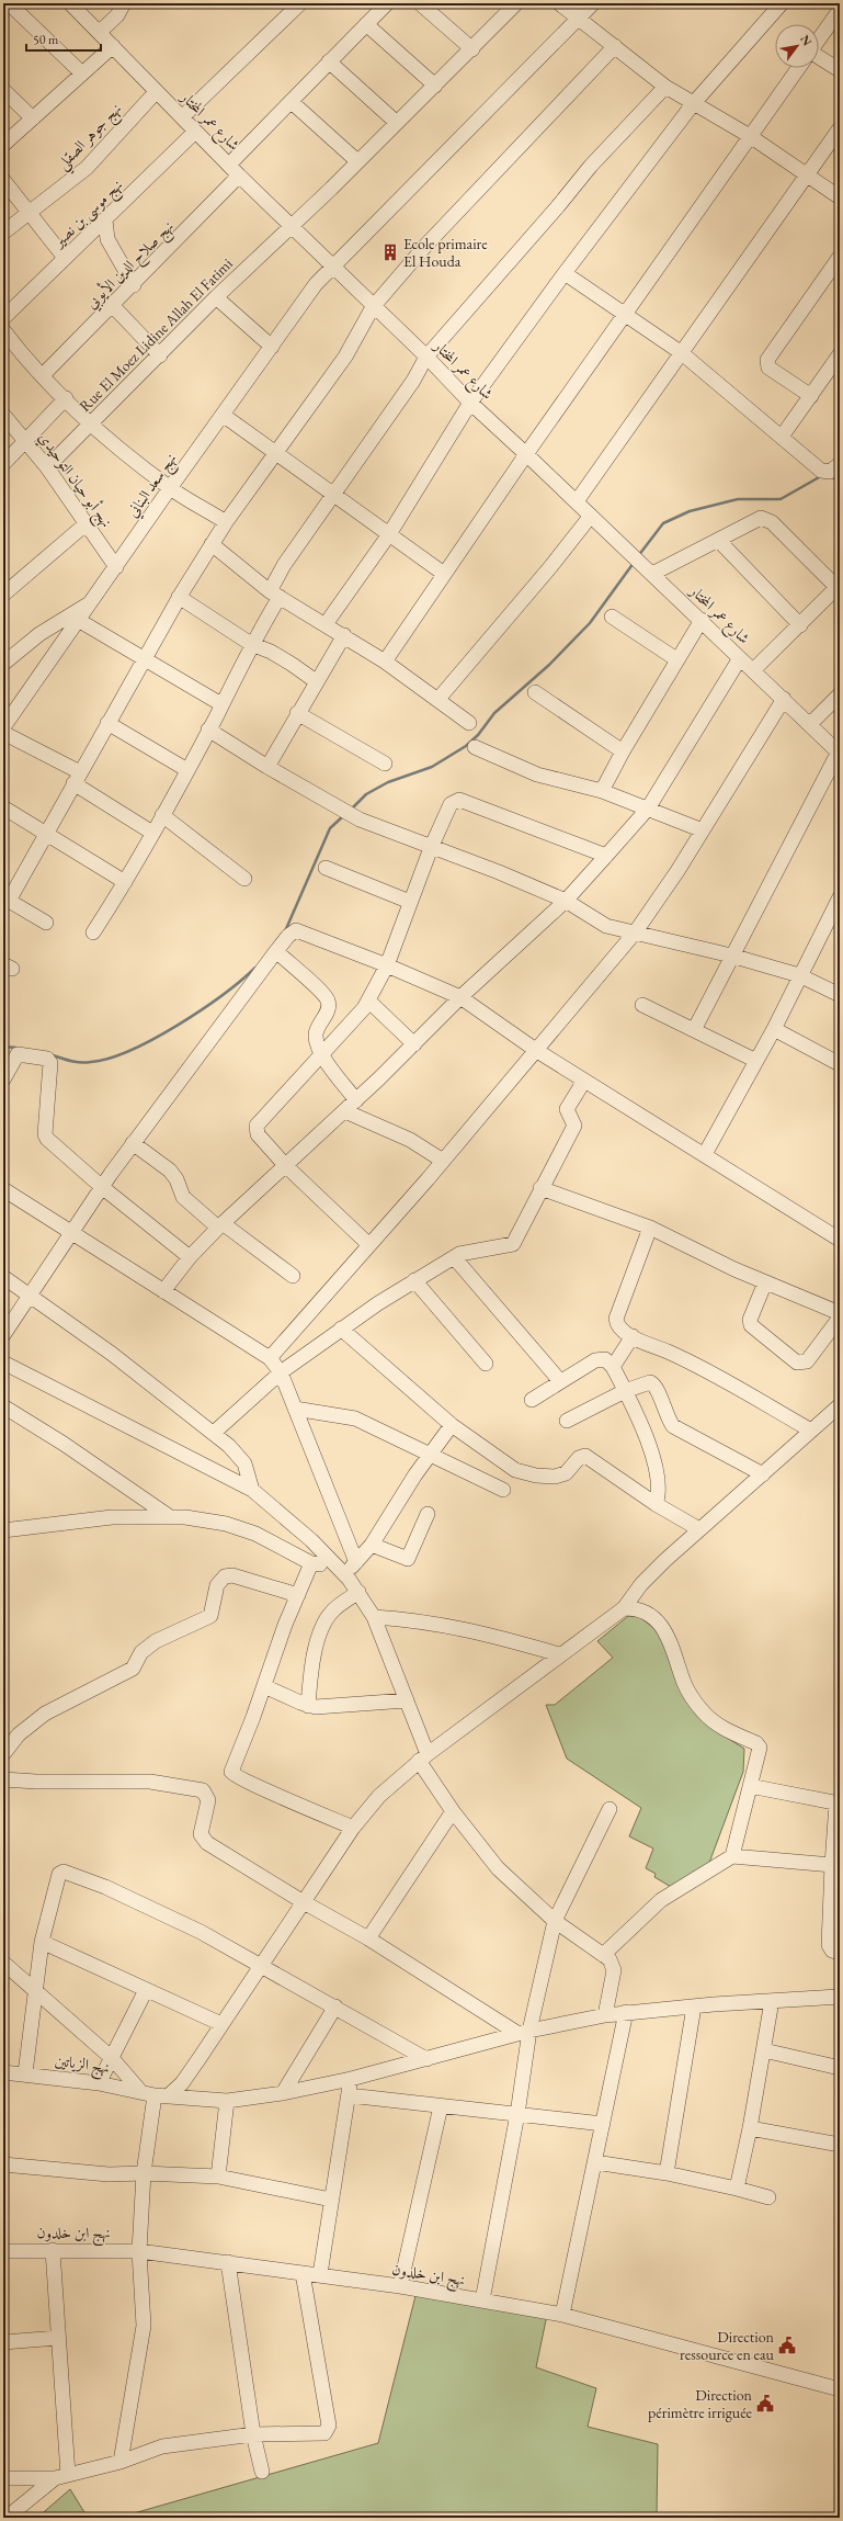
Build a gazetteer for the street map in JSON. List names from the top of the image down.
{
  "streets": {
    "street": [
      "شارع عمر المختار",
      "نهج جوهر الصقلي",
      "نهج موسى بن نصير",
      "نهج صلاح الدين الأيوبي",
      "Rue El Moez Lidine Allah El Fatimi",
      "نهج أبو حيان التوحيدي",
      "نهج سعد البناني",
      "نهج الزياتين",
      "نهج ابن خلدون"
    ]
  },
  "crossings": [
    ["شارع عمر المختار", "نهج جوهر الصقلي"],
    ["شارع عمر المختار", "نهج موسى بن نصير"],
    ["شارع عمر المختار", "نهج صلاح الدين الأيوبي"],
    ["شارع عمر المختار", "Rue El Moez Lidine Allah El Fatimi"],
    ["شارع عمر المختار", "نهج سعد البناني"],
    ["Rue El Moez Lidine Allah El Fatimi", "نهج أبو حيان التوحيدي"],
    ["نهج أبو حيان التوحيدي", "نهج سعد البناني"]
  ],
  "places": {
    "building": ["Ecole primaire El Houda"],
    "public building": ["Direction ressource en eau", "Direction périmètre irriguée"]
  },
  "scale_bar": "50 m",
  "north": "top right"
}
